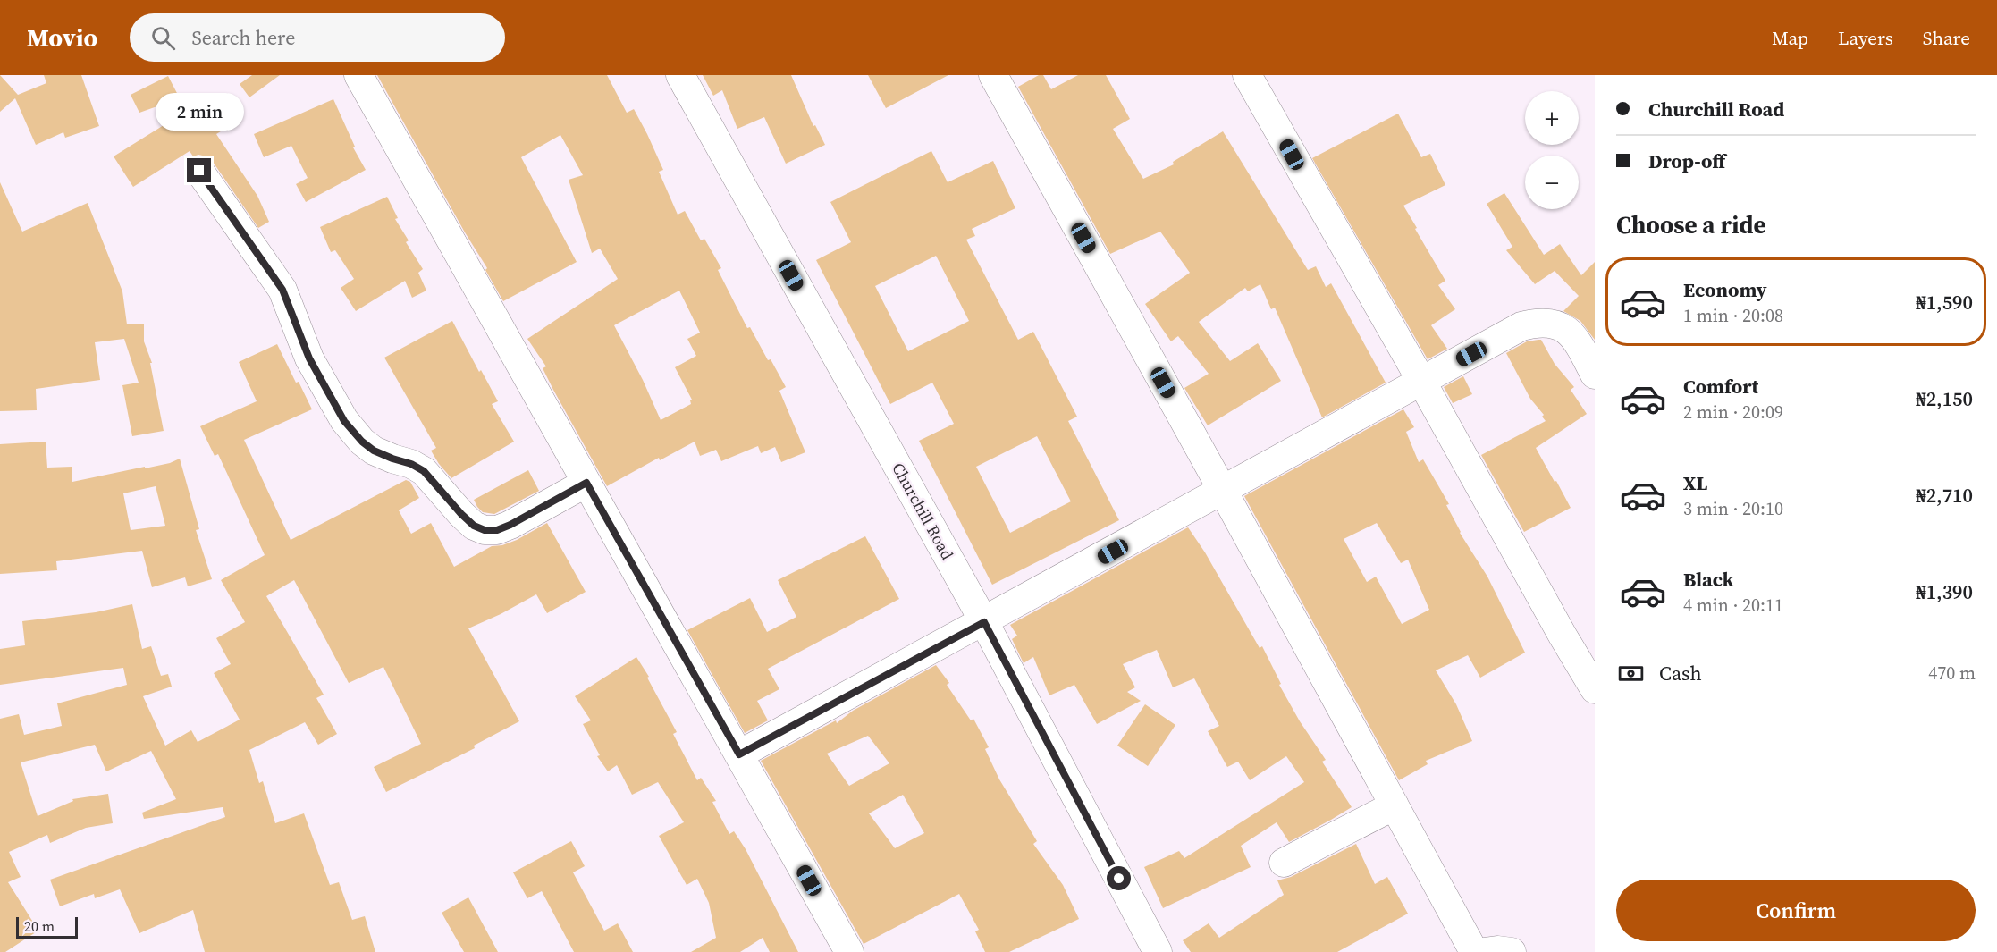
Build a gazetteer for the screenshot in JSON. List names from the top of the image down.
{
  "streets": {
    "street": ["Churchill Road"]
  },
  "scale_bar": "20 m",
  "page": {
    "header": "Movio",
    "search": "Search here",
    "nav": ["Map", "Layers", "Share"],
    "banner": ["Churchill Road", "Drop-off"],
    "map_buttons": ["+", "−"],
    "bubble": "2 min",
    "heading": "Choose a ride",
    "list": [
      {
        "name": "Economy",
        "note": "1 min · 20:08",
        "value": "₦1,590"
      },
      {
        "name": "Comfort",
        "note": "2 min · 20:09",
        "value": "₦2,150"
      },
      {
        "name": "XL",
        "note": "3 min · 20:10",
        "value": "₦2,710"
      },
      {
        "name": "Black",
        "note": "4 min · 20:11",
        "value": "₦1,390"
      }
    ],
    "pay": ["Cash", "470 m"],
    "buttons": "Confirm",
    "scale": "20 m"
  }
}
